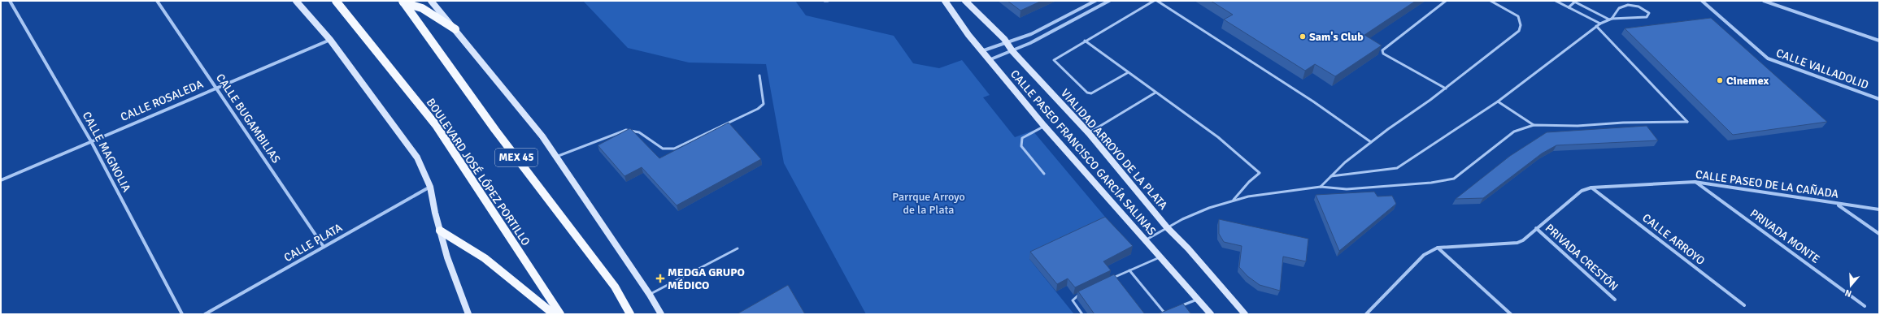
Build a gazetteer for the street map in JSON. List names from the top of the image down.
{
  "streets": {
    "main road": ["MEX 45", "BOULEVARD JOSÉ LÓPEZ PORTILLO"],
    "street": [
      "CALLE VALLADOLID",
      "CALLE ROSALEDA",
      "CALLE BUGAMBILIAS",
      "VIALIDAD ARROYO DE LA PLATA",
      "CALLE MAGNOLIA",
      "CALLE PASEO FRANCISCO GARCÍA SALINAS",
      "CALLE PASEO DE LA CAÑADA",
      "PRIVADA MONTE",
      "CALLE ARROYO",
      "CALLE PLATA",
      "PRIVADA CRESTÓN"
    ]
  },
  "crossings": [
    ["CALLE ROSALEDA", "CALLE BUGAMBILIAS"],
    ["CALLE ROSALEDA", "CALLE MAGNOLIA"],
    ["CALLE BUGAMBILIAS", "CALLE PLATA"],
    ["CALLE PASEO DE LA CAÑADA", "PRIVADA MONTE"],
    ["CALLE PASEO DE LA CAÑADA", "CALLE ARROYO"],
    ["CALLE PASEO DE LA CAÑADA", "PRIVADA CRESTÓN"]
  ],
  "parks": ["Parrque Arroyo de la Plata"],
  "places": {
    "other": ["Sam's Club", "Cinemex"],
    "health": ["MEDGA GRUPO MÉDICO"]
  },
  "north": "bottom"
}
